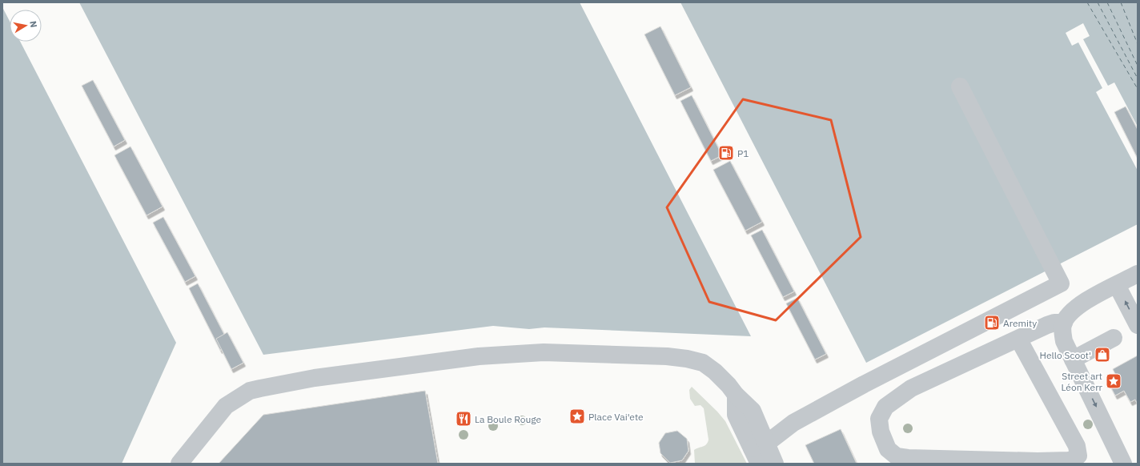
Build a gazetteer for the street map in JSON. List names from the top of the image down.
{
  "places": {
    "fuel station": ["P1", "Aremity"],
    "shop": ["Hello Scoot'"],
    "place": ["Street art Léon Kerr", "Place Vai'ete"],
    "restaurant": ["La Boule Rouge"]
  },
  "north": "right"
}
